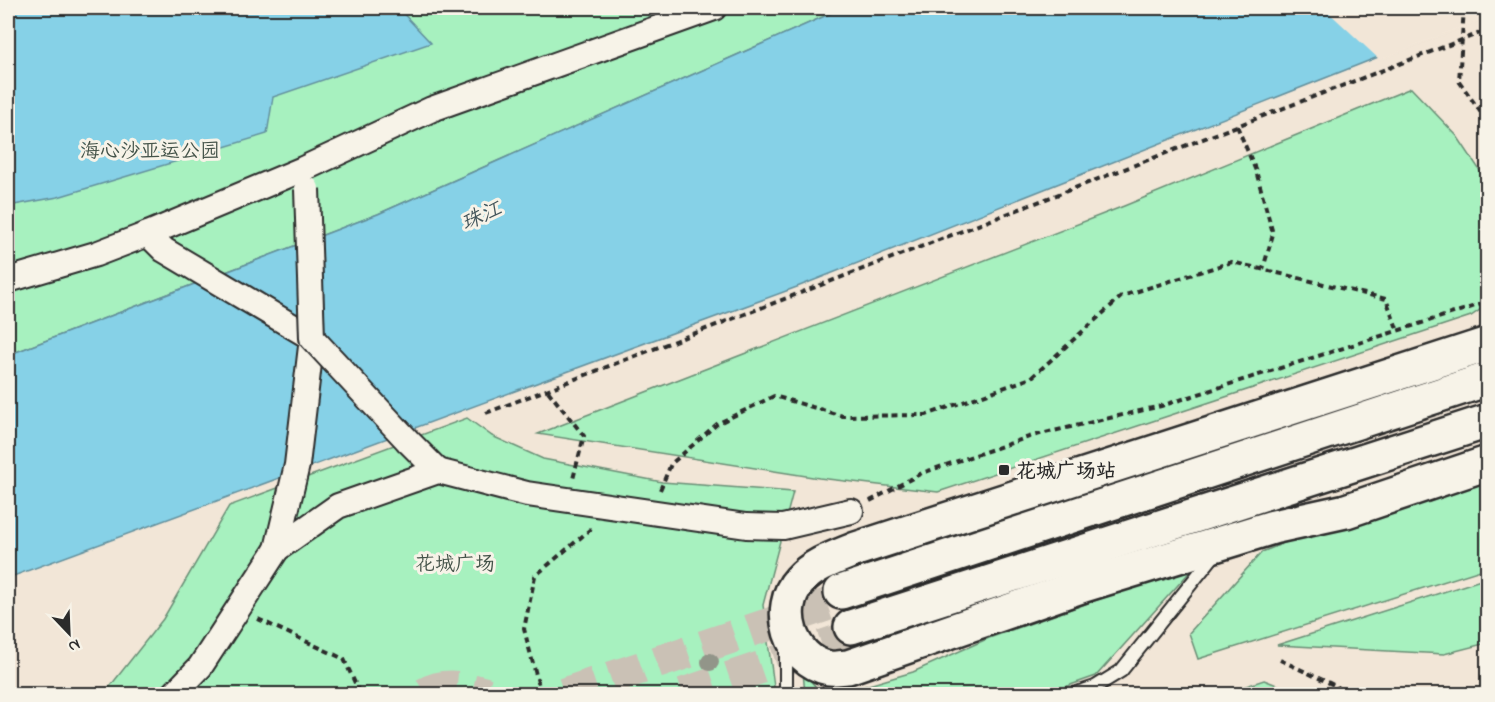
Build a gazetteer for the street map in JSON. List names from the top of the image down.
{
  "water": ["珠江"],
  "parks": ["海心沙亚运公园", "花城广场"],
  "places": {
    "transit": ["花城广场站"]
  },
  "north": "bottom right"
}
